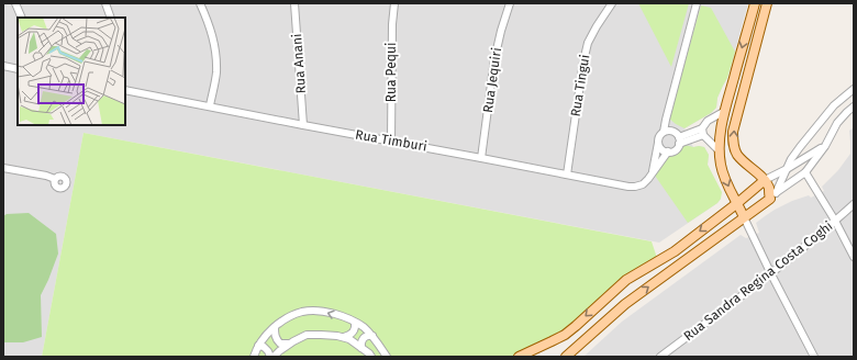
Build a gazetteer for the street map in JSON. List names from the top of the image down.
{
  "streets": {
    "street": [
      "Rua Anani",
      "Rua Pequi",
      "Rua Jequiri",
      "Rua Tingui",
      "Rua Timburi",
      "Rua Sandra Regina Costa Coghi"
    ]
  },
  "crossings": [
    ["Rua Anani", "Rua Timburi"],
    ["Rua Pequi", "Rua Timburi"],
    ["Rua Jequiri", "Rua Timburi"],
    ["Rua Tingui", "Rua Timburi"]
  ]
}
